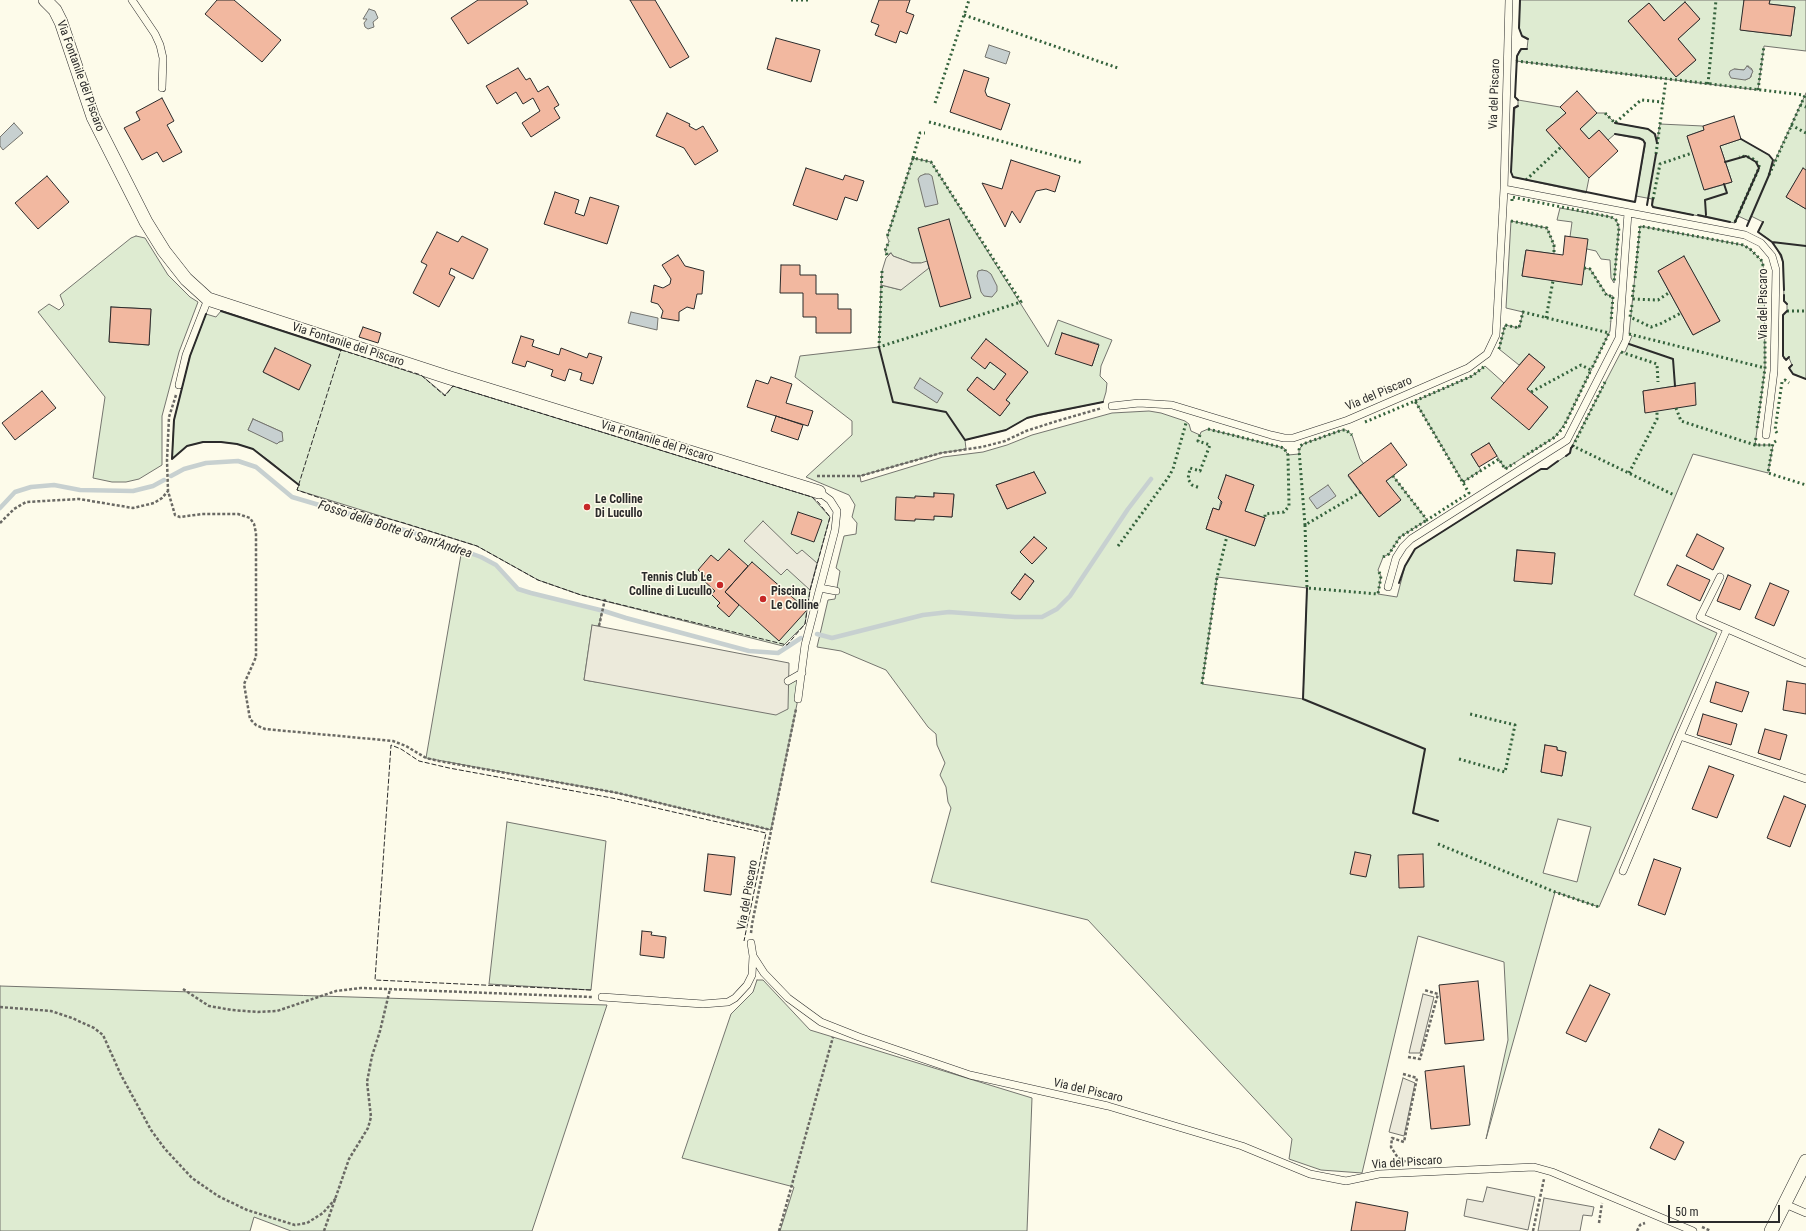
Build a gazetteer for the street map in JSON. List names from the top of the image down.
{
  "streets": {
    "street": ["Via Fontanile del Piscaro"],
    "lane": ["Via del Piscaro"]
  },
  "water": ["Fosso della Botte di Sant'Andrea"],
  "places": ["Le Colline Di Lucullo", "Tennis Club Le Colline di Lucullo", "Piscina Le Colline"],
  "scale_bar": "50 m"
}
